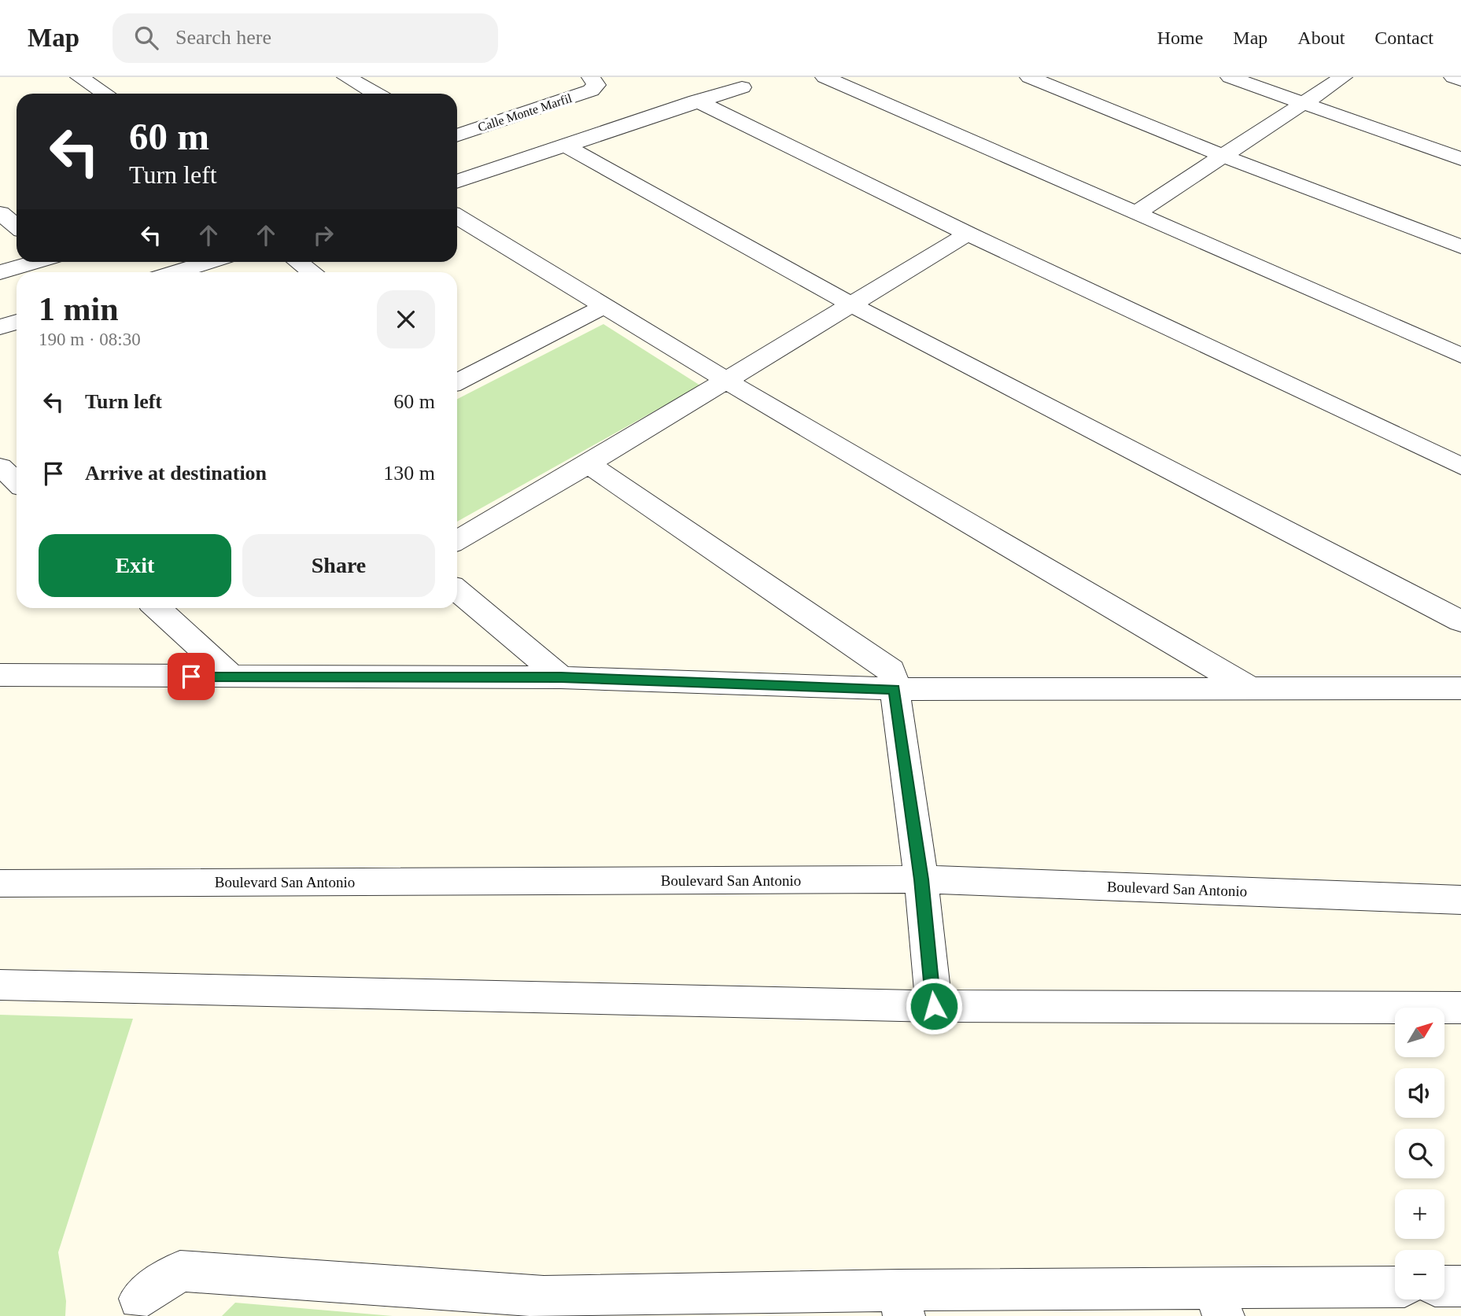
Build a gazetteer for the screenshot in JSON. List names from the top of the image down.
{
  "streets": {
    "street": ["Calle Monte Marfil", "Boulevard San Antonio"]
  },
  "north": "top right",
  "page": {
    "header": "Map",
    "search": "Search here",
    "nav": [
      "Home",
      "Map",
      "About",
      "Contact"
    ],
    "turn": ["60 m", "Turn left"],
    "heading": ["1 min", "190 m · 08:30"],
    "list": [
      {
        "name": "Turn left",
        "value": "60 m"
      },
      {
        "name": "Arrive at destination",
        "value": "130 m"
      }
    ],
    "buttons": ["Exit", "Share"],
    "map_buttons": ["+", "−"]
  }
}
